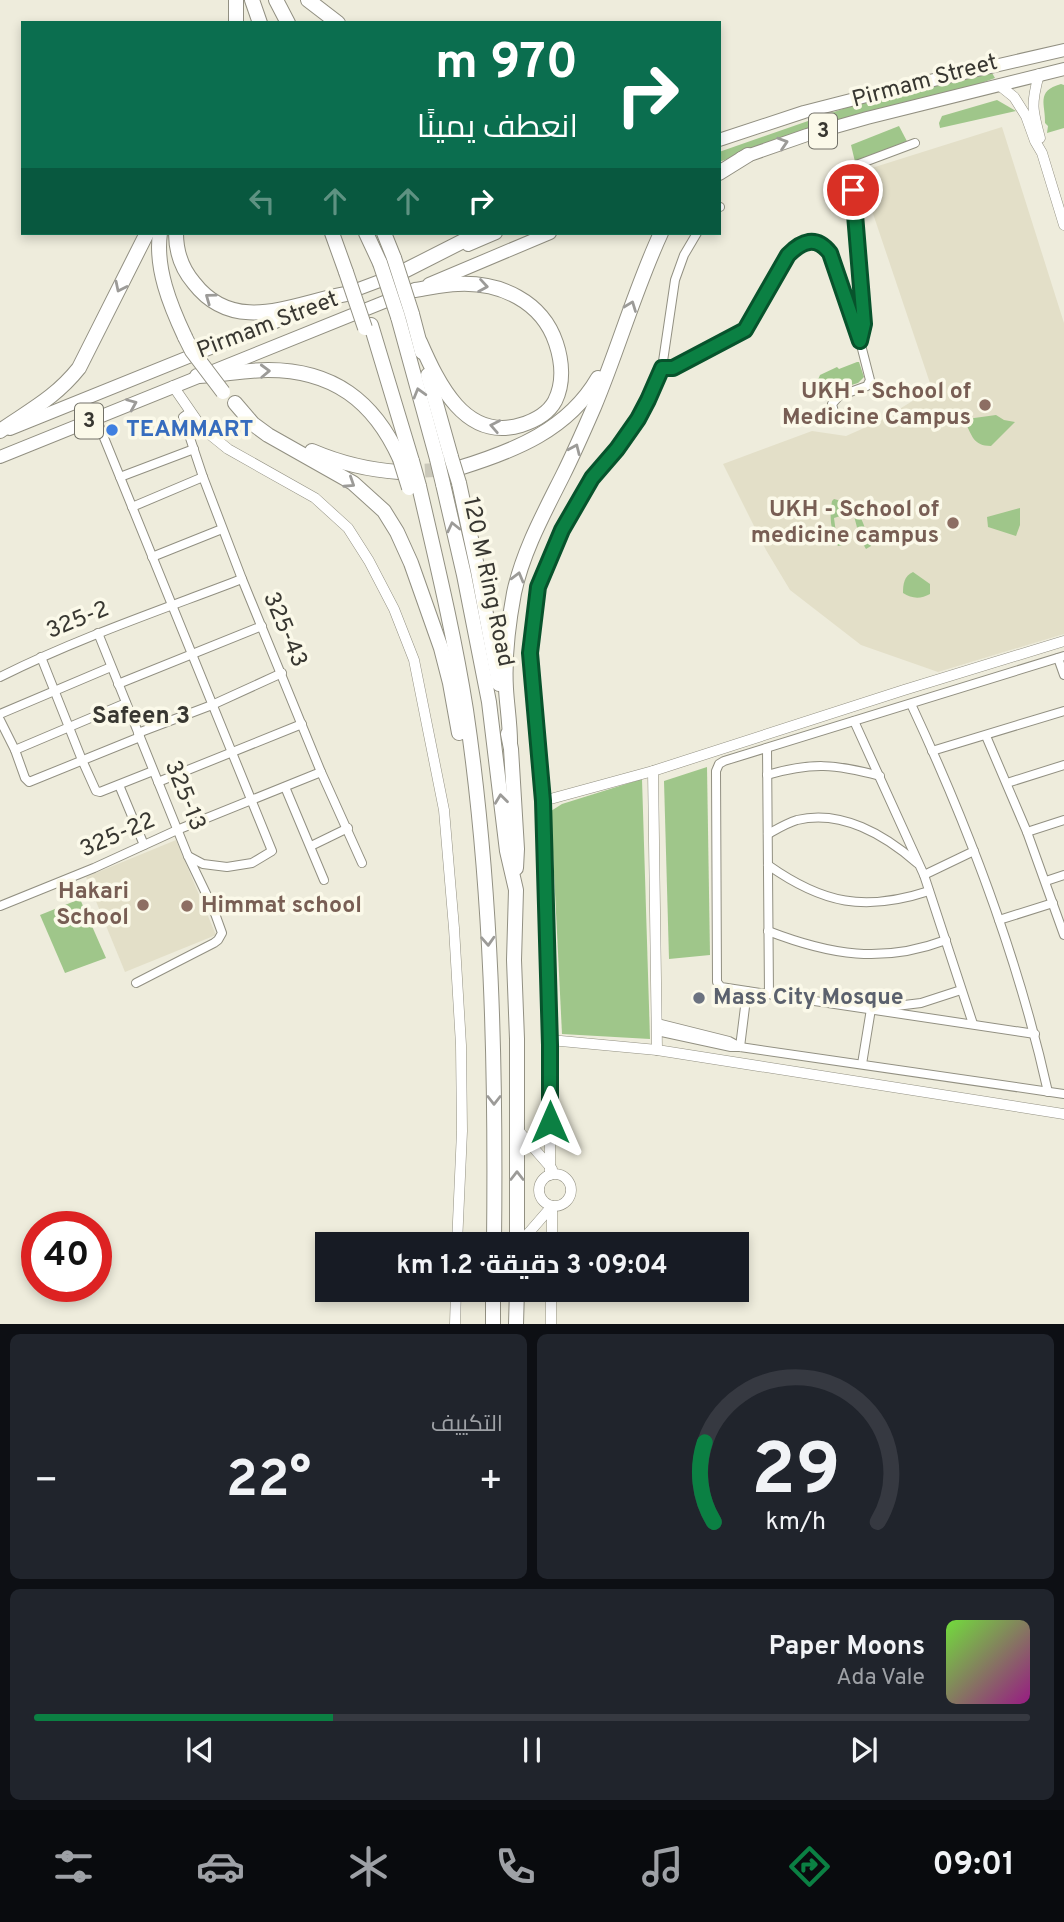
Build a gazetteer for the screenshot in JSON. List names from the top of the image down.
{
  "streets": {
    "highway": ["Pirmam Street", "3", "120 M Ring Road"],
    "street": [
      "325-2",
      "325-43",
      "325-13",
      "325-22"
    ]
  },
  "crossings": [
    ["325-2", "325-43"],
    ["325-2", "325-13"],
    ["325-43", "325-22"],
    ["325-13", "325-22"]
  ],
  "districts": ["Safeen 3"],
  "places": [
    "UKH - School of Medicine Campus",
    "TEAMMART",
    "UKH - School of medicine campus",
    "Hakari School",
    "Himmat school",
    "Mass City Mosque"
  ],
  "page": {
    "turn": ["970 m", "انعطف يمينًا"],
    "limit": "40",
    "trip": "09:04 · 3 دقيقة · 1.2 km",
    "tile": "التكييف",
    "heat": ["−", "22°", "+"],
    "song": ["Paper Moons", "Ada Vale"],
    "tabs": "09:01",
    "gauge": ["29", "km/h"]
  }
}
